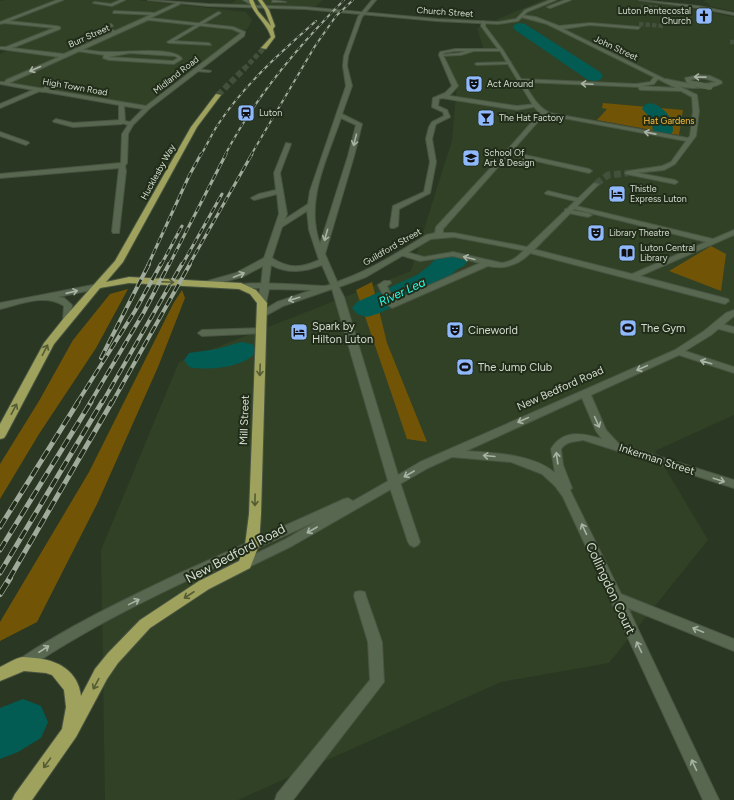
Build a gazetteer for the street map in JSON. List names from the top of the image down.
{
  "streets": {
    "highway": [
      "Hucklesby Way",
      "Guildford Street",
      "New Bedford Road",
      "Mill Street"
    ],
    "street": [
      "Church Street",
      "Burr Street",
      "John Street",
      "Midland Road",
      "High Town Road",
      "Inkerman Street",
      "Collingdon Court"
    ]
  },
  "crossings": [
    ["Church Street", "Burr Street"],
    ["Church Street", "John Street"],
    ["Burr Street", "Midland Road"],
    ["Burr Street", "High Town Road"],
    ["Midland Road", "High Town Road"],
    ["Hucklesby Way", "Guildford Street"],
    ["New Bedford Road", "Mill Street"],
    ["New Bedford Road", "Inkerman Street"],
    ["New Bedford Road", "Collingdon Court"]
  ],
  "one_way": ["Mill Street", "Inkerman Street", "Collingdon Court"],
  "water": ["River Lea"],
  "parks": ["Hat Gardens"],
  "places": {
    "church": ["Luton Pentecostal Church"],
    "theatre": ["Act Around", "Library Theatre", "Cineworld"],
    "station": ["Luton"],
    "bar": ["The Hat Factory"],
    "school or university": ["School Of Art & Design"],
    "hotel": ["Thistle Express Luton", "Spark by Hilton Luton"],
    "library": ["Luton Central Library"],
    "sports": ["The Gym", "The Jump Club"]
  }
}
